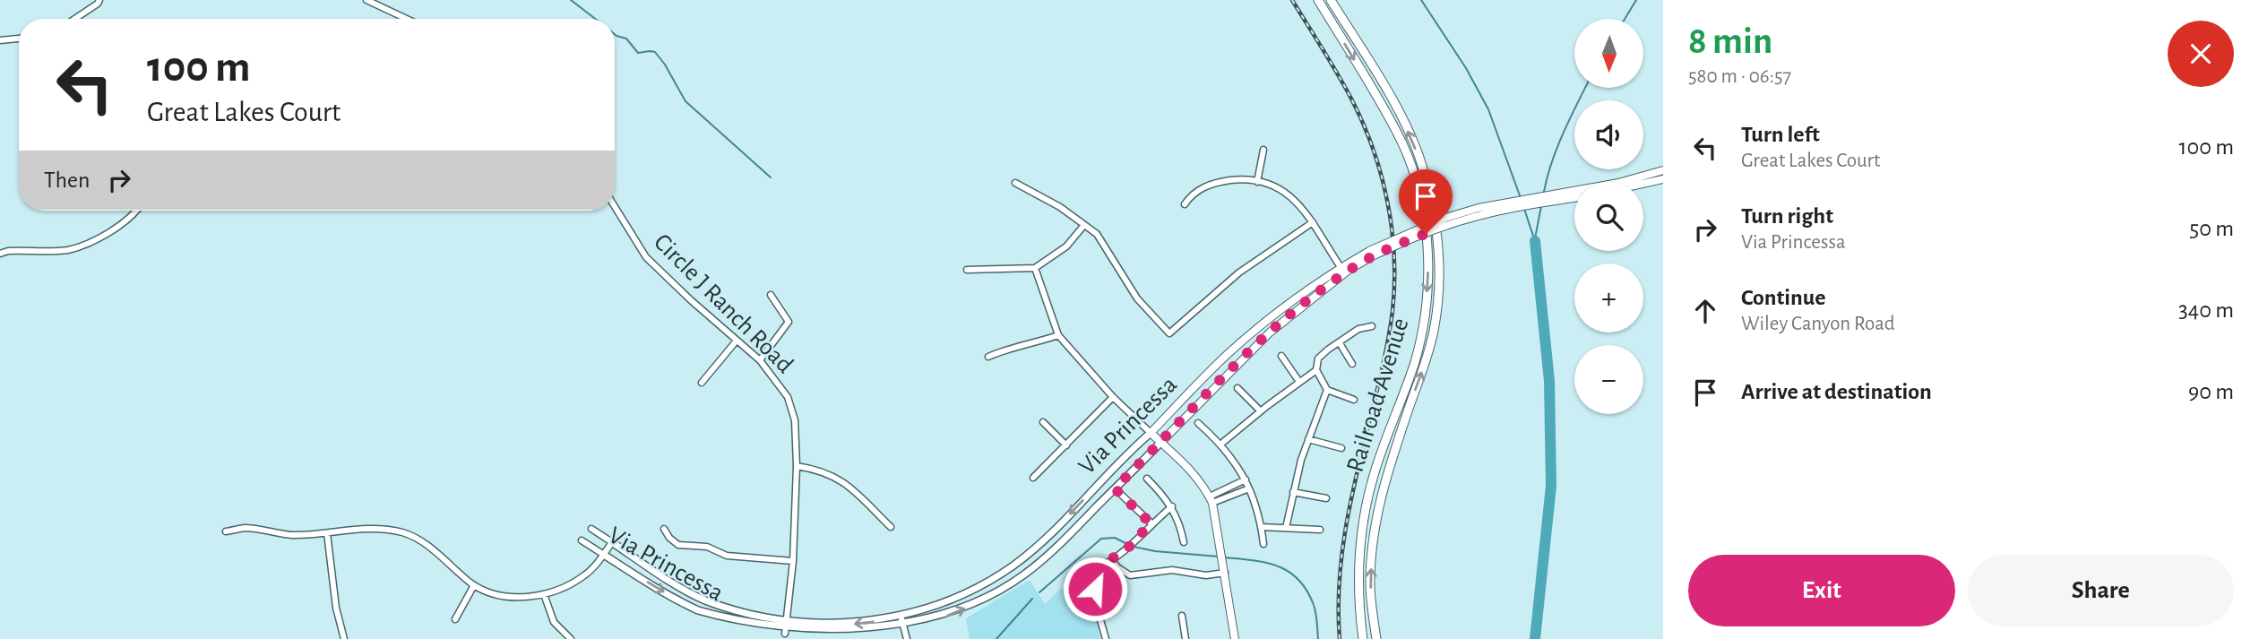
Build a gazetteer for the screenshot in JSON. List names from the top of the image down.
{
  "streets": {
    "main road": ["Railroad Avenue", "Via Princessa"],
    "street": ["Circle J Ranch Road"]
  },
  "crossings": [
    ["Circle J Ranch Road", "Via Princessa"]
  ],
  "north": "bottom",
  "page": {
    "heading": ["8 min", "580 m · 06:57"],
    "map_buttons": ["+", "−"],
    "turn": ["100 m", "Great Lakes Court"],
    "list": [
      {
        "name": "Turn left",
        "note": "Great Lakes Court",
        "value": "100 m"
      },
      {
        "name": "Turn right",
        "note": "Via Princessa",
        "value": "50 m"
      },
      {
        "name": "Continue",
        "note": "Wiley Canyon Road",
        "value": "340 m"
      },
      {
        "name": "Arrive at destination",
        "value": "90 m"
      }
    ],
    "then": "Then",
    "buttons": ["Exit", "Share"]
  }
}
